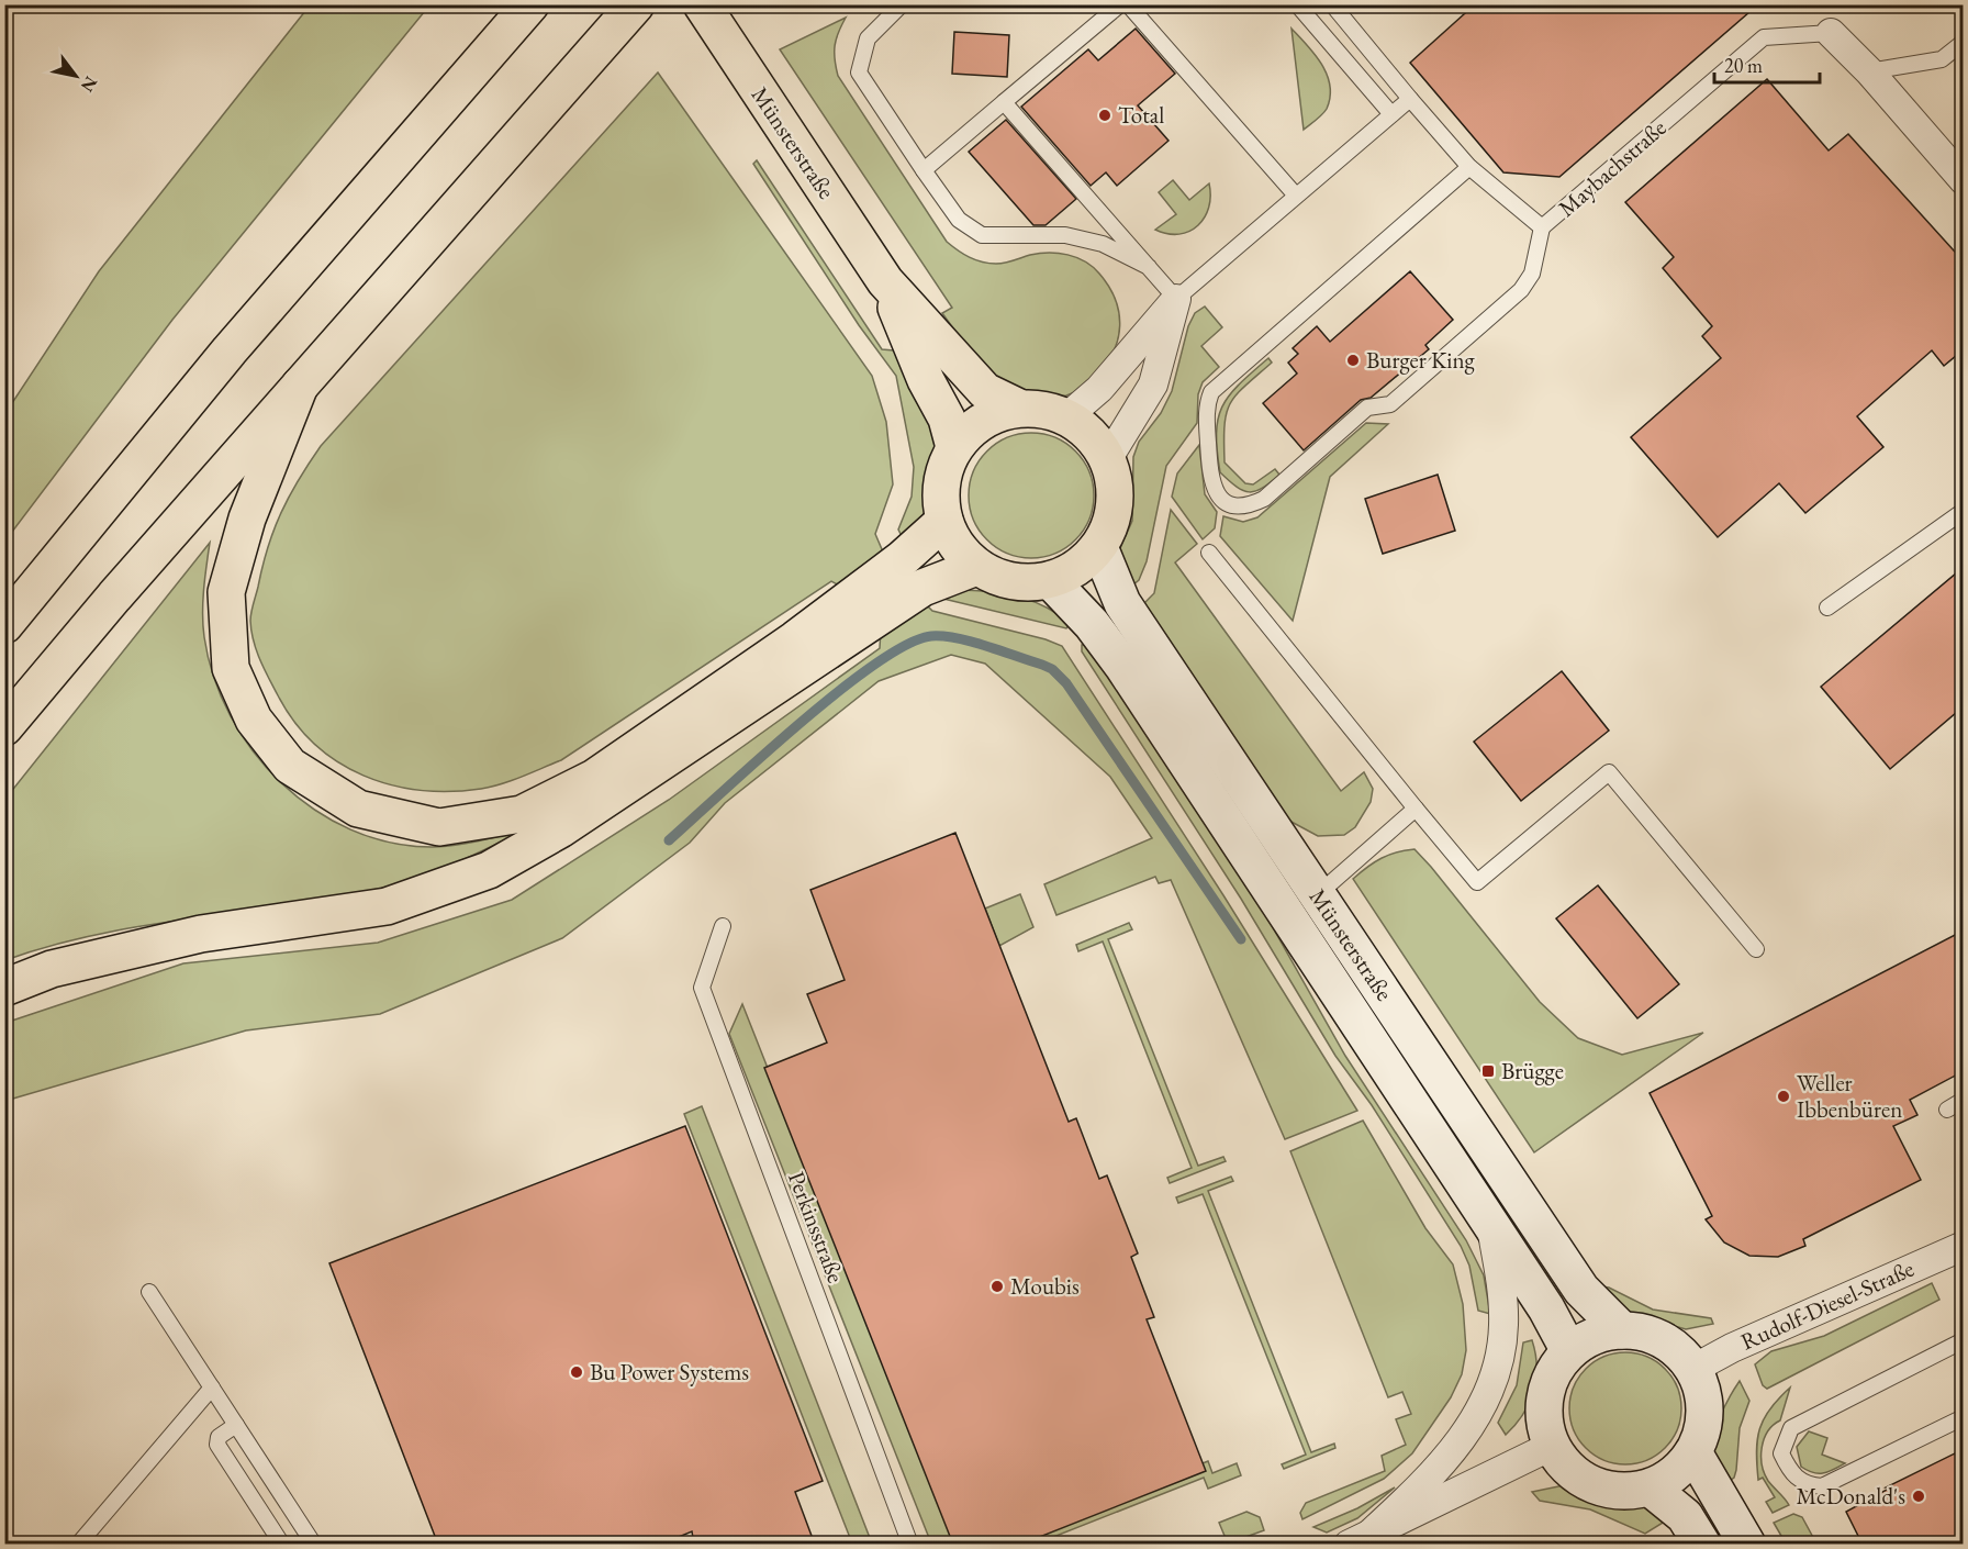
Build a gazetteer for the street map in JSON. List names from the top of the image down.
{
  "streets": {
    "main road": ["Münsterstraße"],
    "street": ["Maybachstraße", "Rudolf-Diesel-Straße"],
    "lane": ["Perkinsstraße"]
  },
  "crossings": [
    ["Münsterstraße", "Rudolf-Diesel-Straße"]
  ],
  "places": {
    "other": [
      "Total",
      "Burger King",
      "Weller Ibbenbüren",
      "Moubis",
      "Bu Power Systems",
      "McDonald's"
    ],
    "transit": ["Brügge"]
  },
  "scale_bar": "20 m",
  "north": "bottom right"
}
